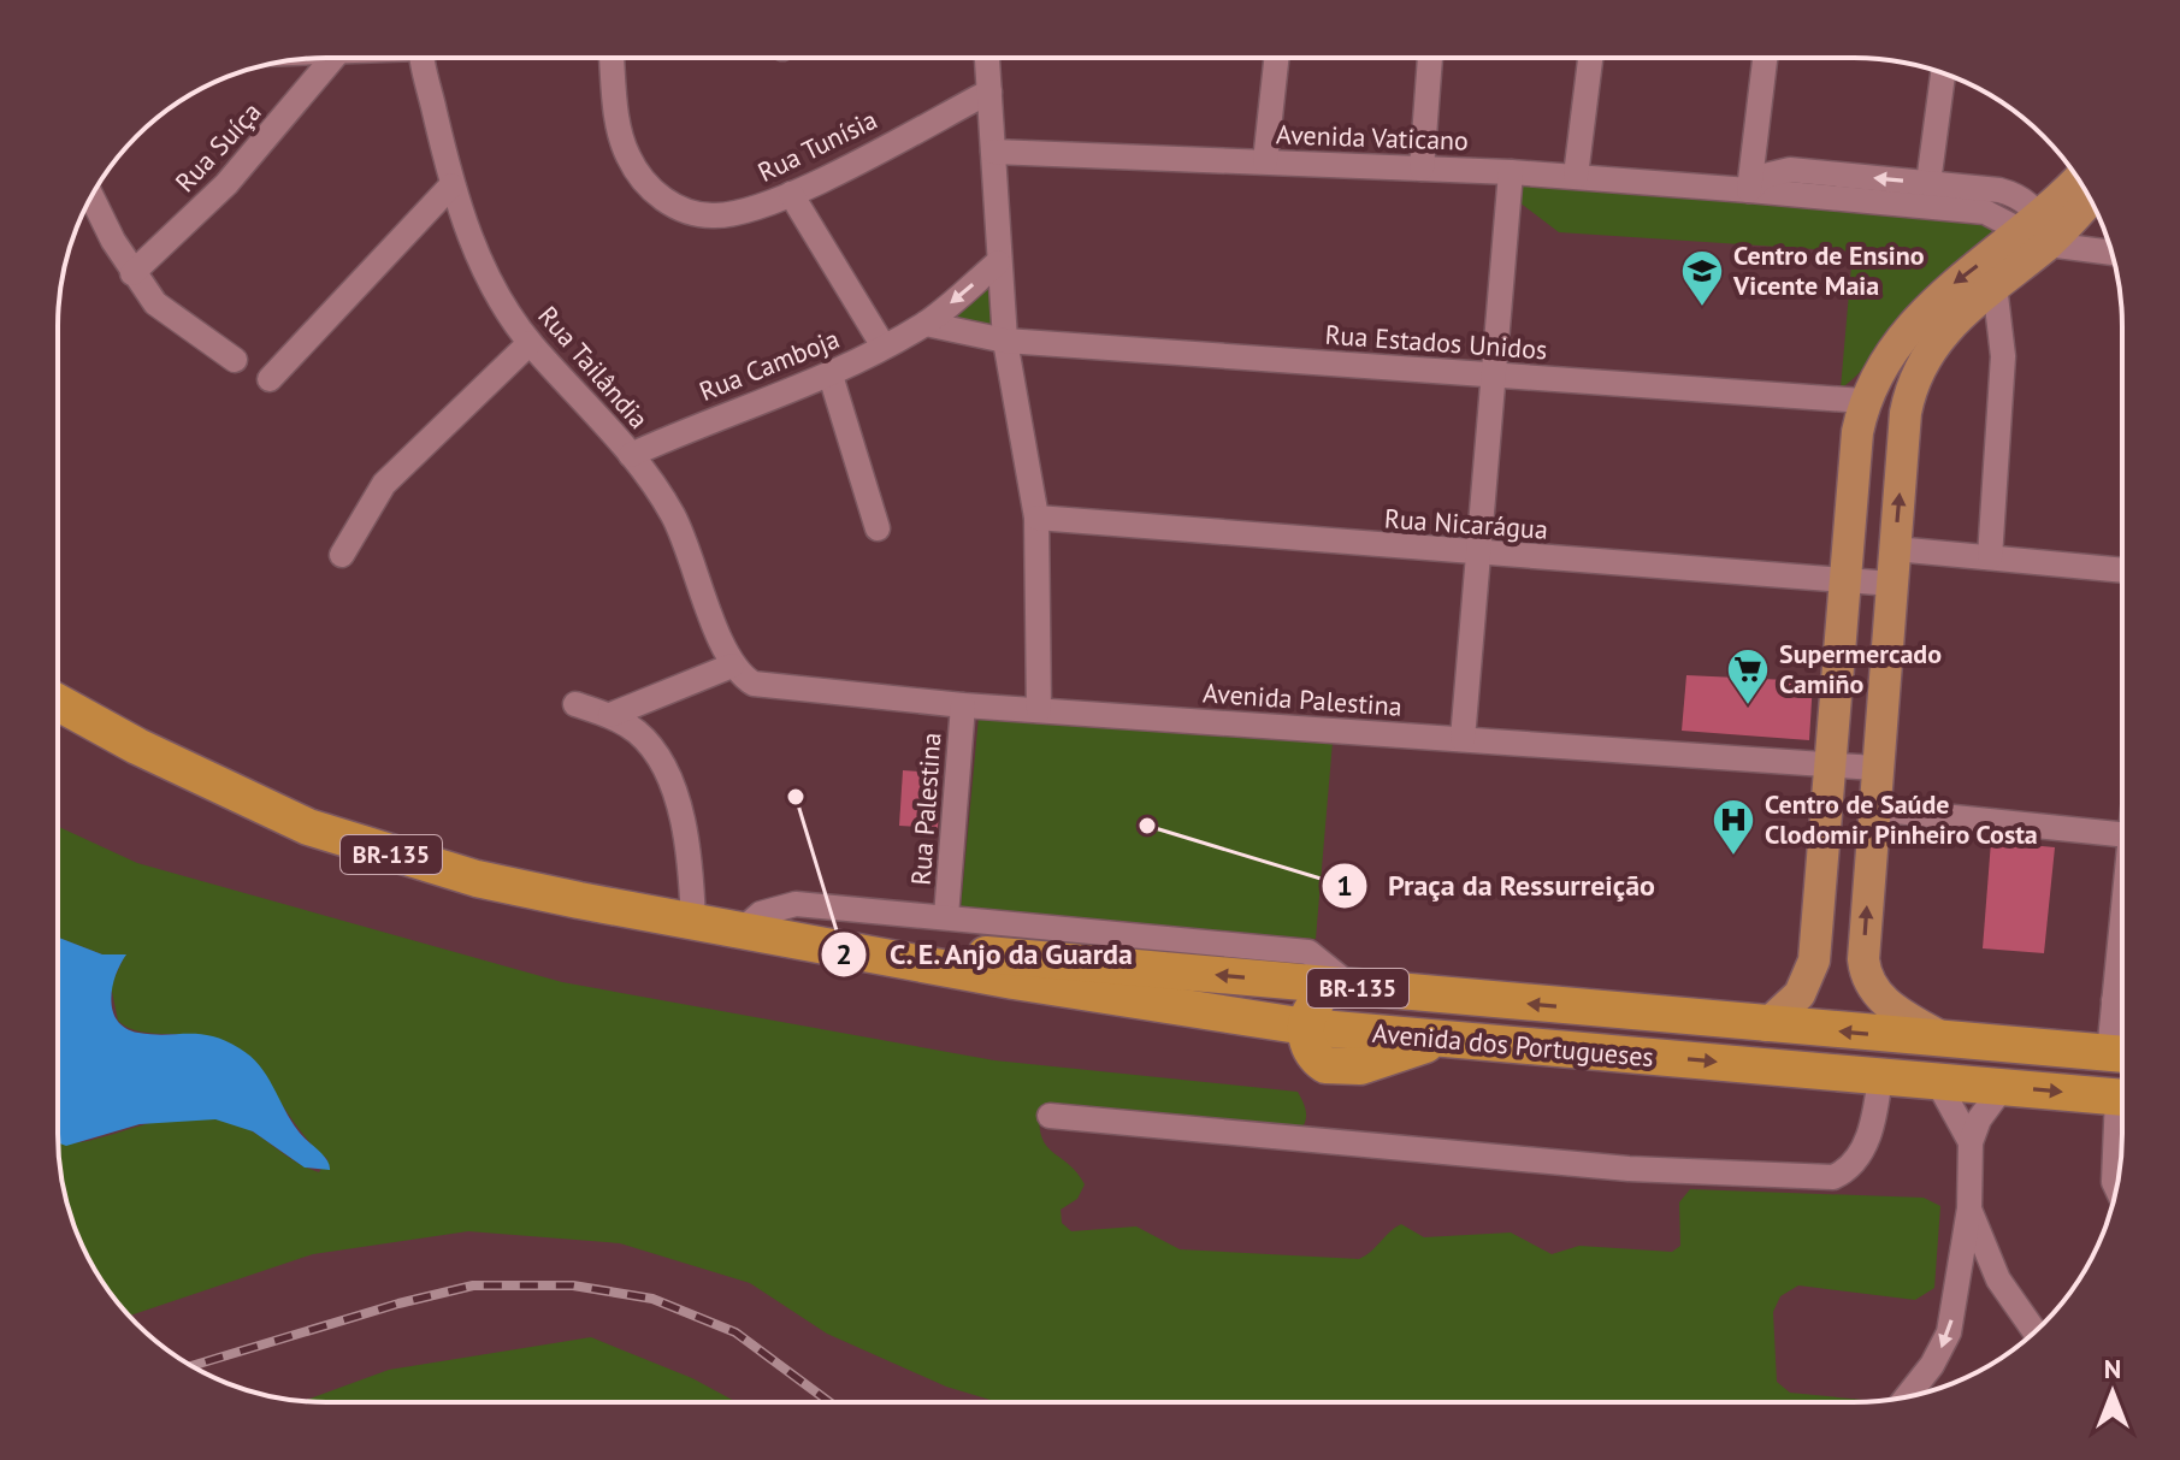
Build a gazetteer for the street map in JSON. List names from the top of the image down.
{
  "streets": {
    "highway": ["BR-135", "Avenida dos Portugueses"],
    "street": [
      "Avenida Vaticano",
      "Rua Tunísia",
      "Rua Suíça",
      "Rua Estados Unidos",
      "Rua Camboja",
      "Rua Tailândia",
      "Rua Nicarágua",
      "Avenida Palestina",
      "Rua Palestina"
    ]
  },
  "crossings": [
    ["Rua Camboja", "Rua Tailândia"],
    ["Rua Tailândia", "Avenida Palestina"],
    ["Avenida Palestina", "Rua Palestina"],
    ["BR-135", "Avenida dos Portugueses"]
  ],
  "places": {
    "school or university": ["Centro de Ensino Vicente Maia"],
    "supermarket": ["Supermercado Camiño"],
    "other": ["C. E. Anjo da Guarda", "Praça da Ressurreição"],
    "hospital": ["Centro de Saúde Clodomir Pinheiro Costa"]
  },
  "north": "top"
}
